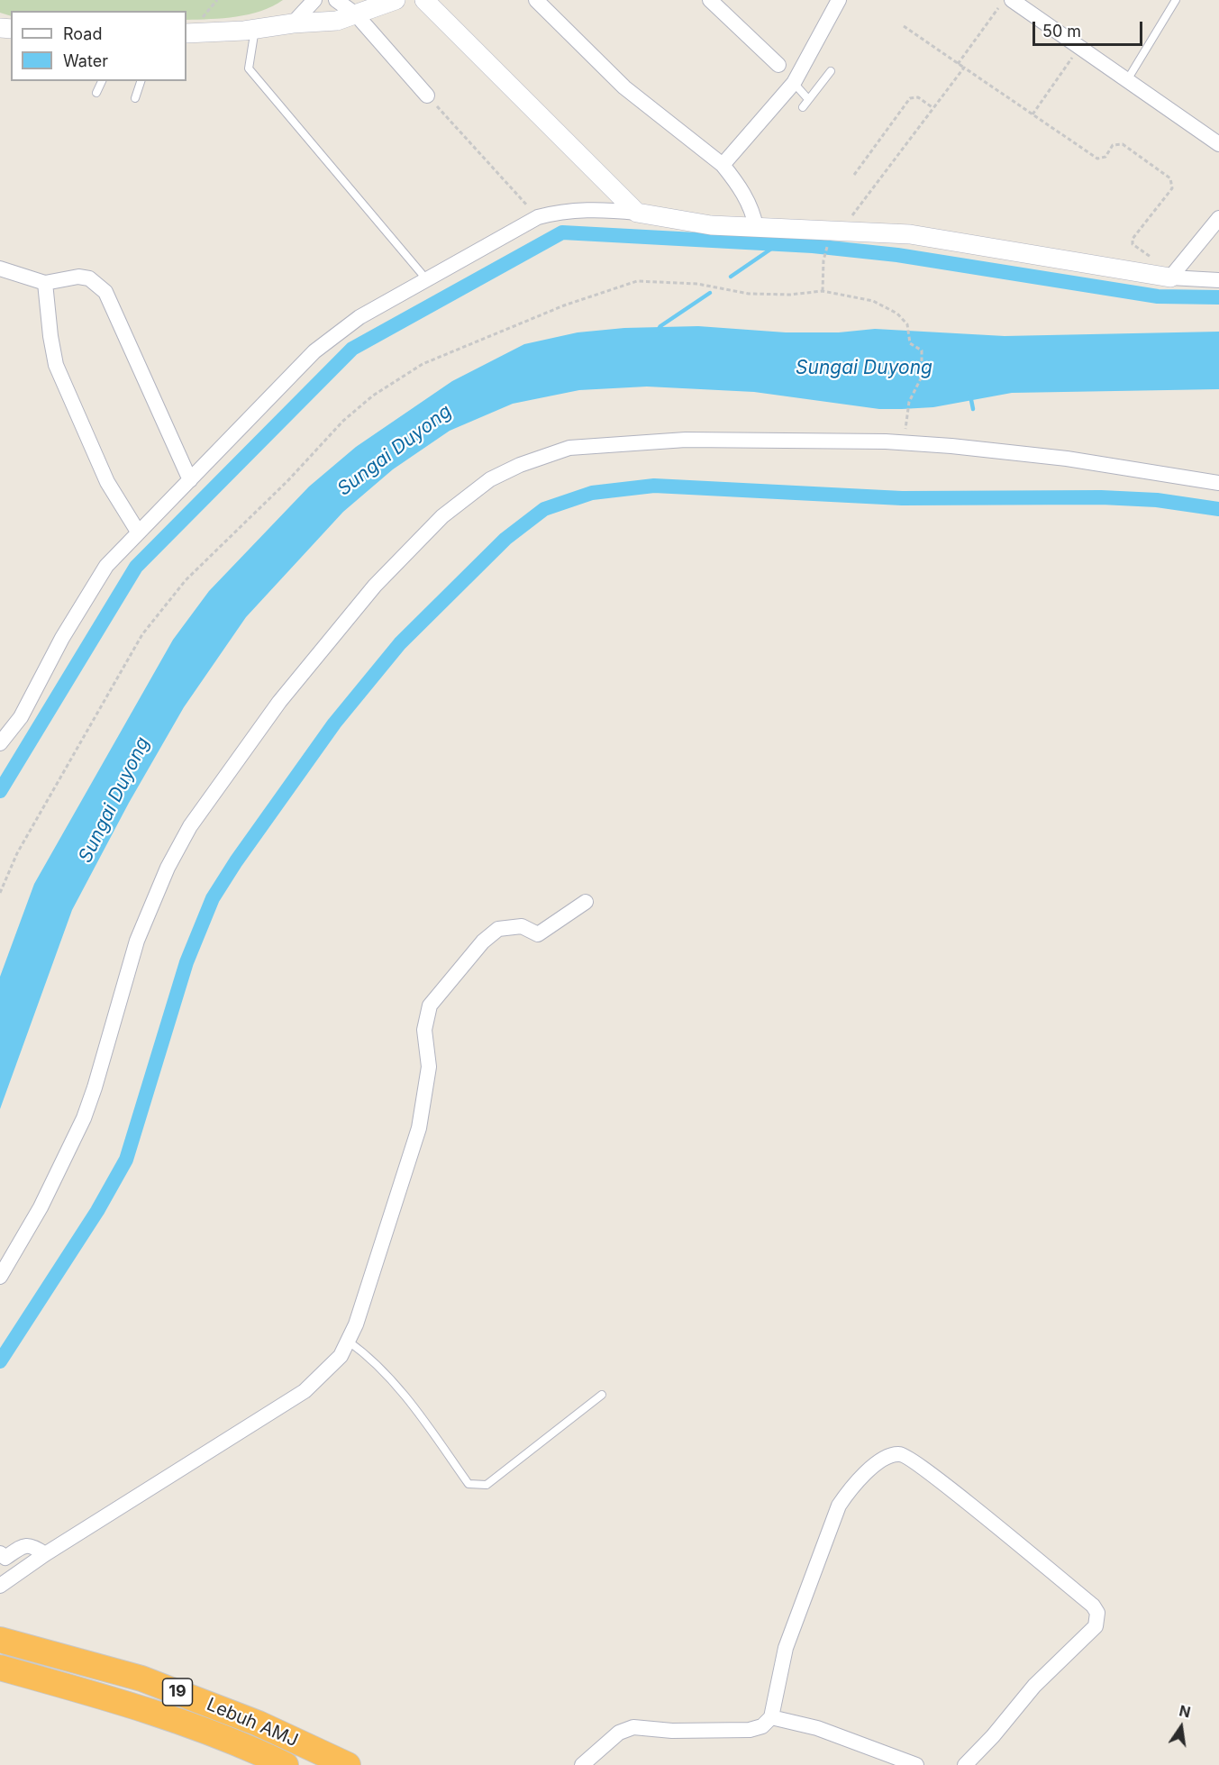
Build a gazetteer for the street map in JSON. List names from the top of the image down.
{
  "streets": {
    "highway": ["19", "Lebuh AMJ"]
  },
  "water": ["Sungai Duyong"],
  "legend": ["Road", "Water"],
  "scale_bar": "50 m",
  "north": "top"
}
